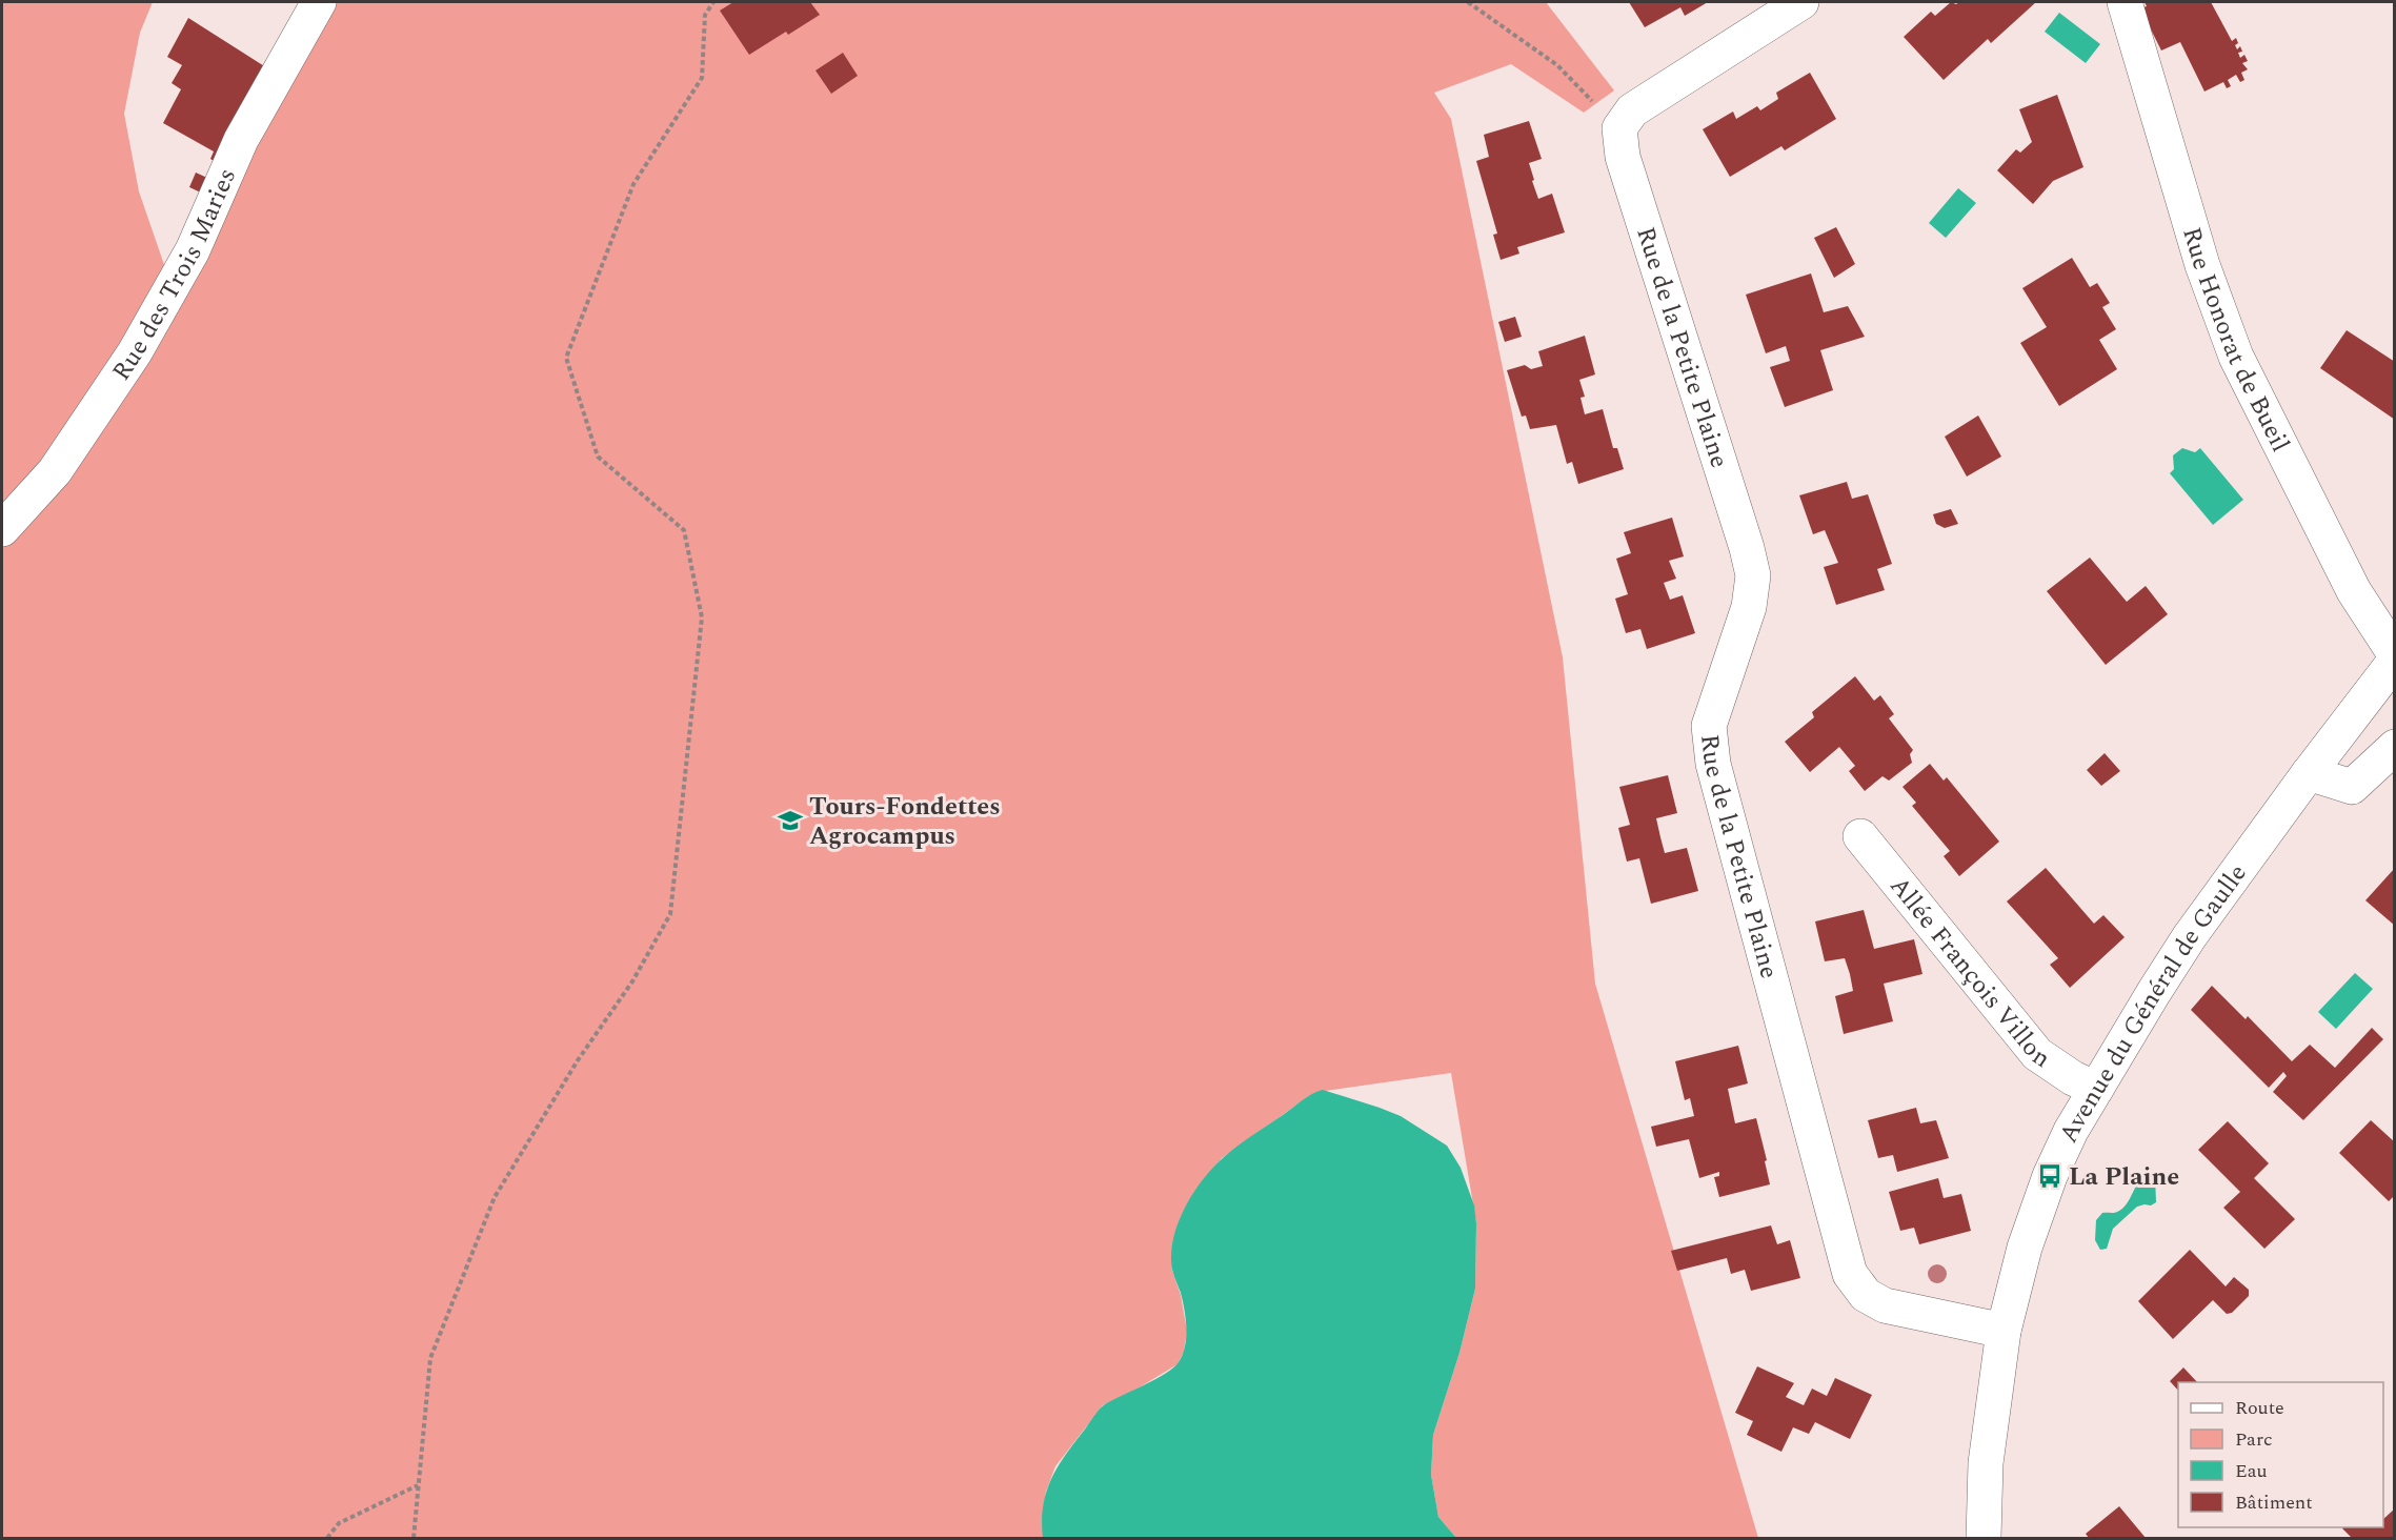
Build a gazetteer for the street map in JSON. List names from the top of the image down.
{
  "streets": {
    "street": [
      "Rue des Trois Maries",
      "Rue Honorat de Bueil",
      "Rue de la Petite Plaine",
      "Allée François Villon",
      "Avenue du Général de Gaulle"
    ]
  },
  "crossings": [
    ["Rue de la Petite Plaine", "Avenue du Général de Gaulle"],
    ["Allée François Villon", "Avenue du Général de Gaulle"]
  ],
  "places": {
    "school or university": ["Tours-Fondettes Agrocampus"],
    "bus stop": ["La Plaine"]
  },
  "legend": [
    "Route",
    "Parc",
    "Eau",
    "Bâtiment"
  ]
}
